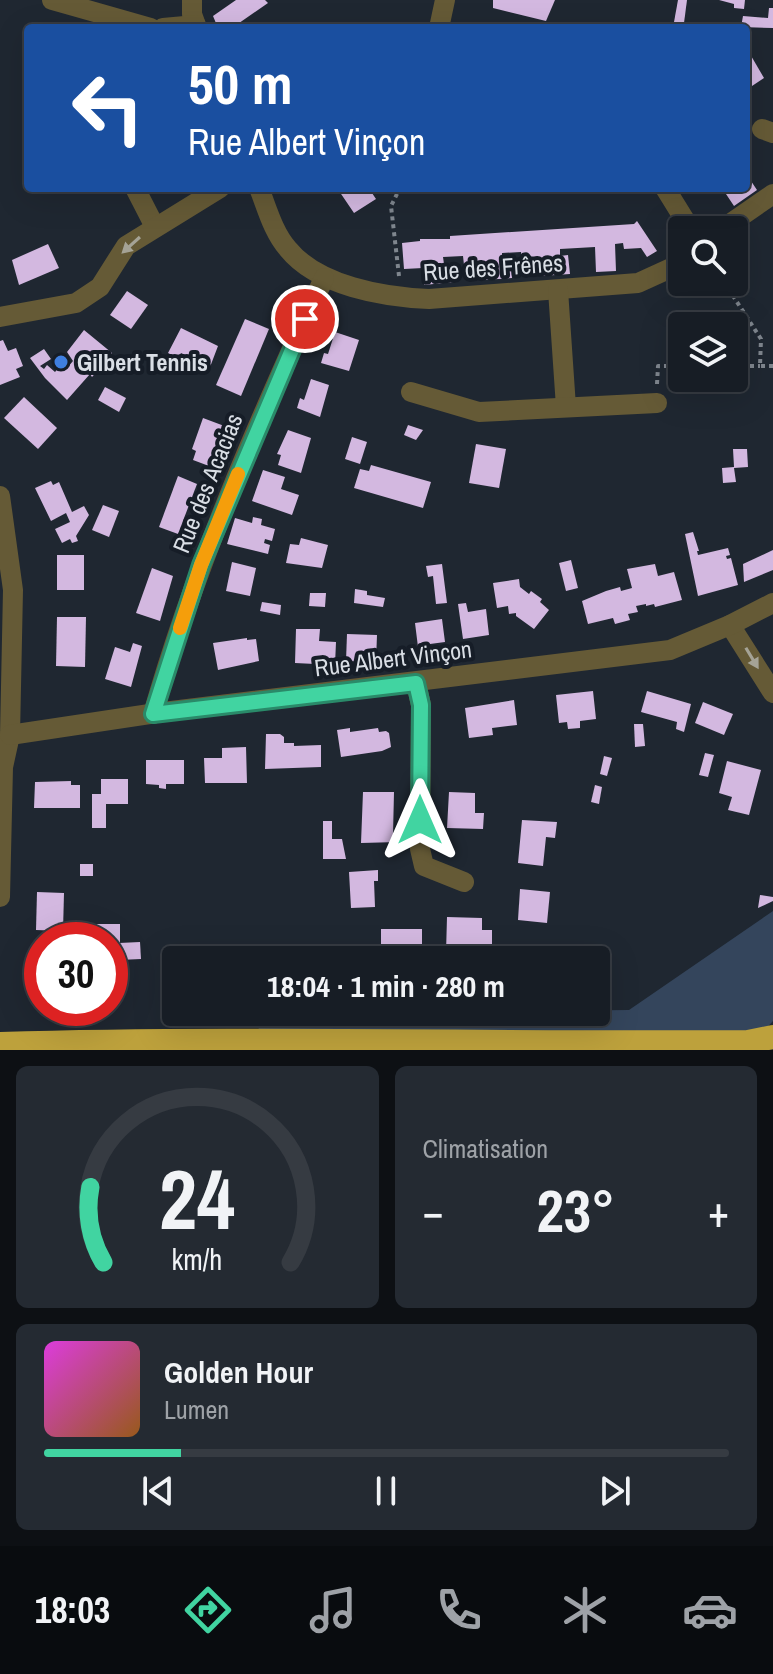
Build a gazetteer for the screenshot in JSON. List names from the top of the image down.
{
  "streets": {
    "street": ["Rue des Frênes", "Rue des Acacias", "Rue Albert Vinçon"]
  },
  "crossings": [
    ["Rue des Frênes", "Rue des Acacias"],
    ["Rue des Acacias", "Rue Albert Vinçon"]
  ],
  "places": ["Gilbert Tennis"],
  "page": {
    "turn": ["50 m", "Rue Albert Vinçon"],
    "limit": "30",
    "trip": "18:04 · 1 min · 280 m",
    "tile": "Climatisation",
    "heat": ["−", "23°", "+"],
    "song": ["Golden Hour", "Lumen"],
    "tabs": "18:03",
    "gauge": ["24", "km/h"]
  }
}
